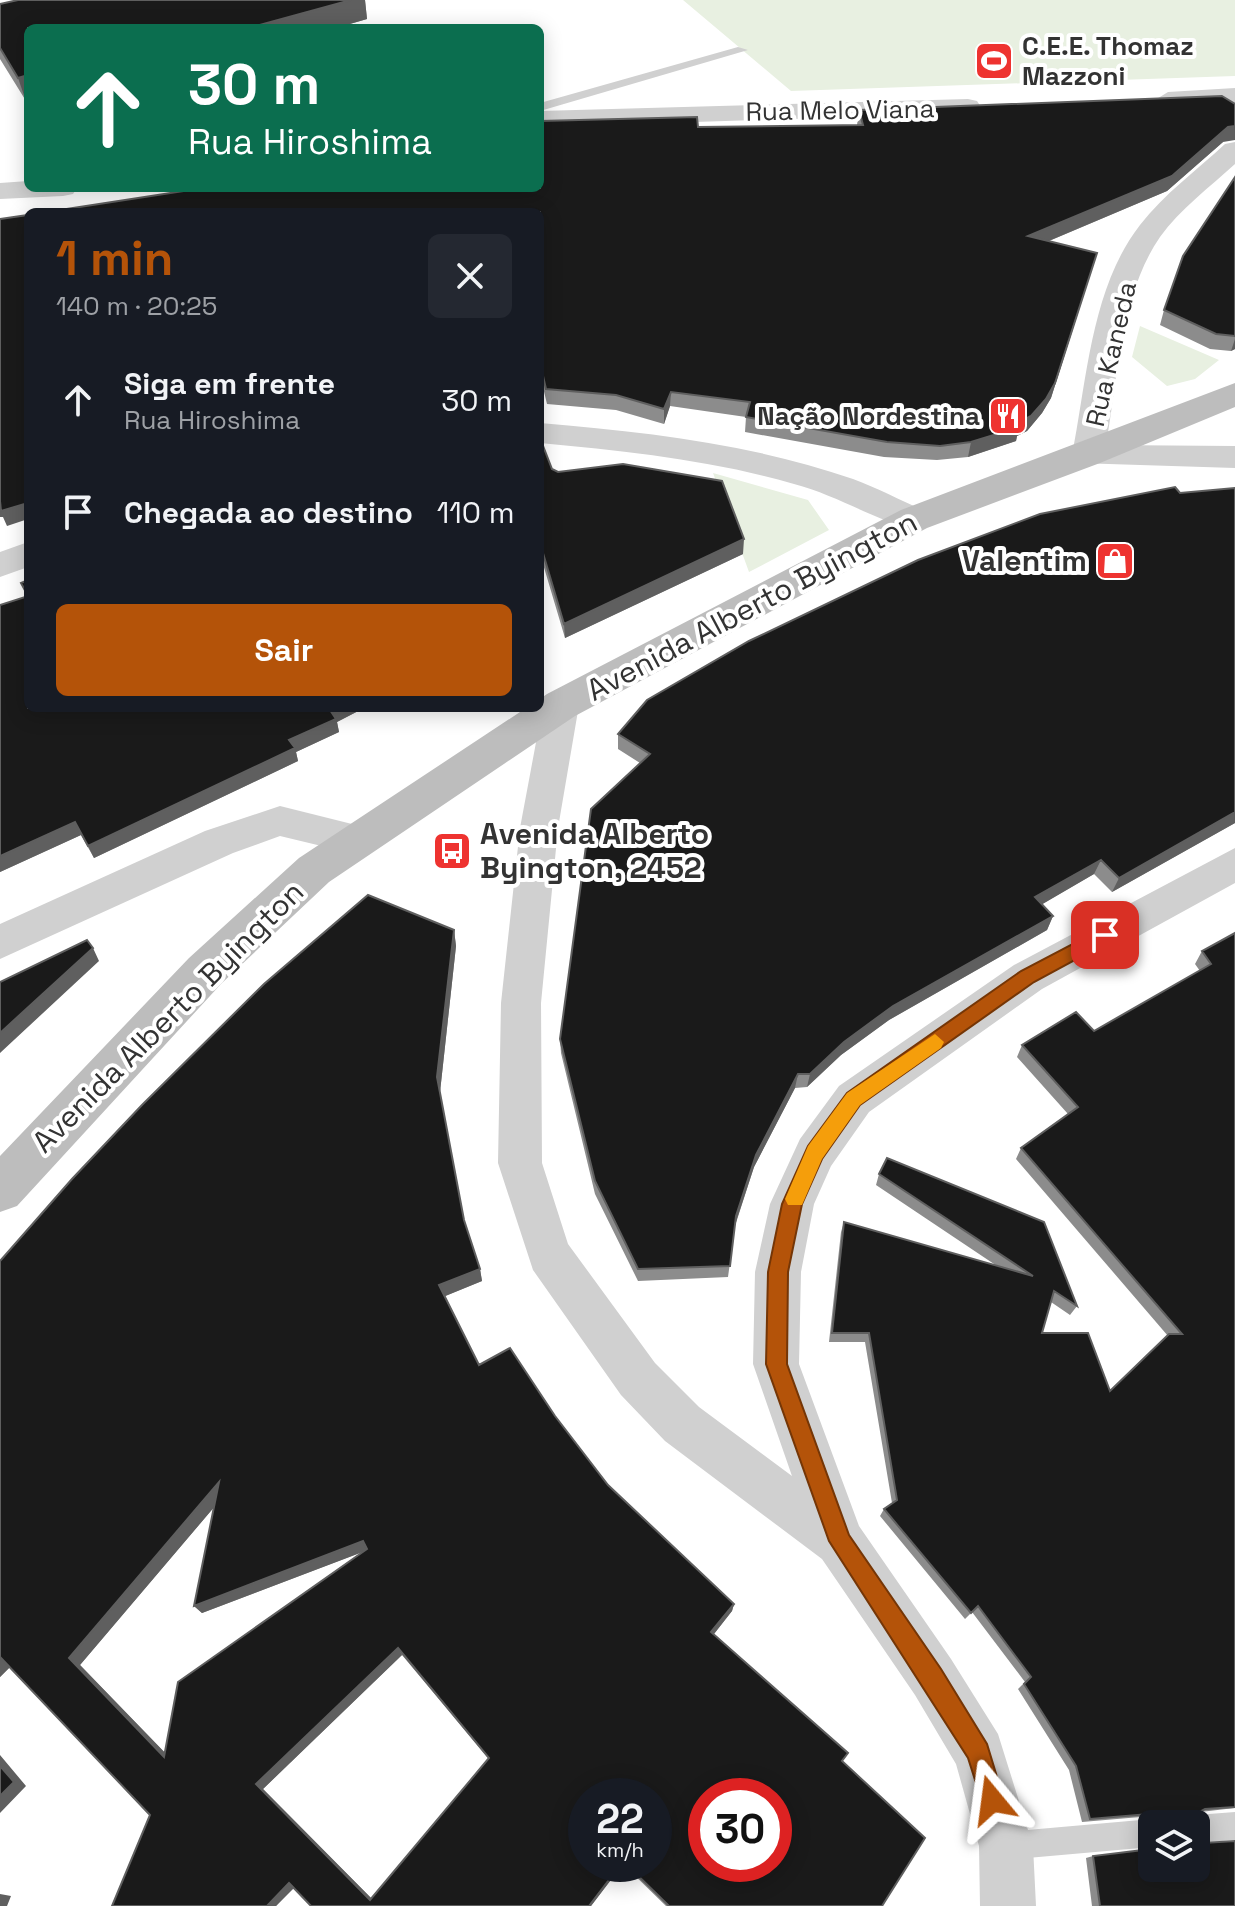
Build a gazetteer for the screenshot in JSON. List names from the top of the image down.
{
  "streets": {
    "street": ["Rua Melo Viana", "Rua Kaneda", "Avenida Alberto Byington"]
  },
  "crossings": [
    ["Rua Kaneda", "Avenida Alberto Byington"]
  ],
  "places": {
    "sports": ["C.E.E. Thomaz Mazzoni"],
    "restaurant": ["Nação Nordestina"],
    "shop": ["Valentim"],
    "bus stop": ["Avenida Alberto Byington, 2452"]
  },
  "page": {
    "turn": ["30 m", "Rua Hiroshima"],
    "heading": ["1 min", "140 m · 20:25"],
    "list": [
      {
        "name": "Siga em frente",
        "note": "Rua Hiroshima",
        "value": "30 m"
      },
      {
        "name": "Chegada ao destino",
        "value": "110 m"
      }
    ],
    "buttons": "Sair",
    "speed": "22 km/h",
    "limit": "30"
  }
}
